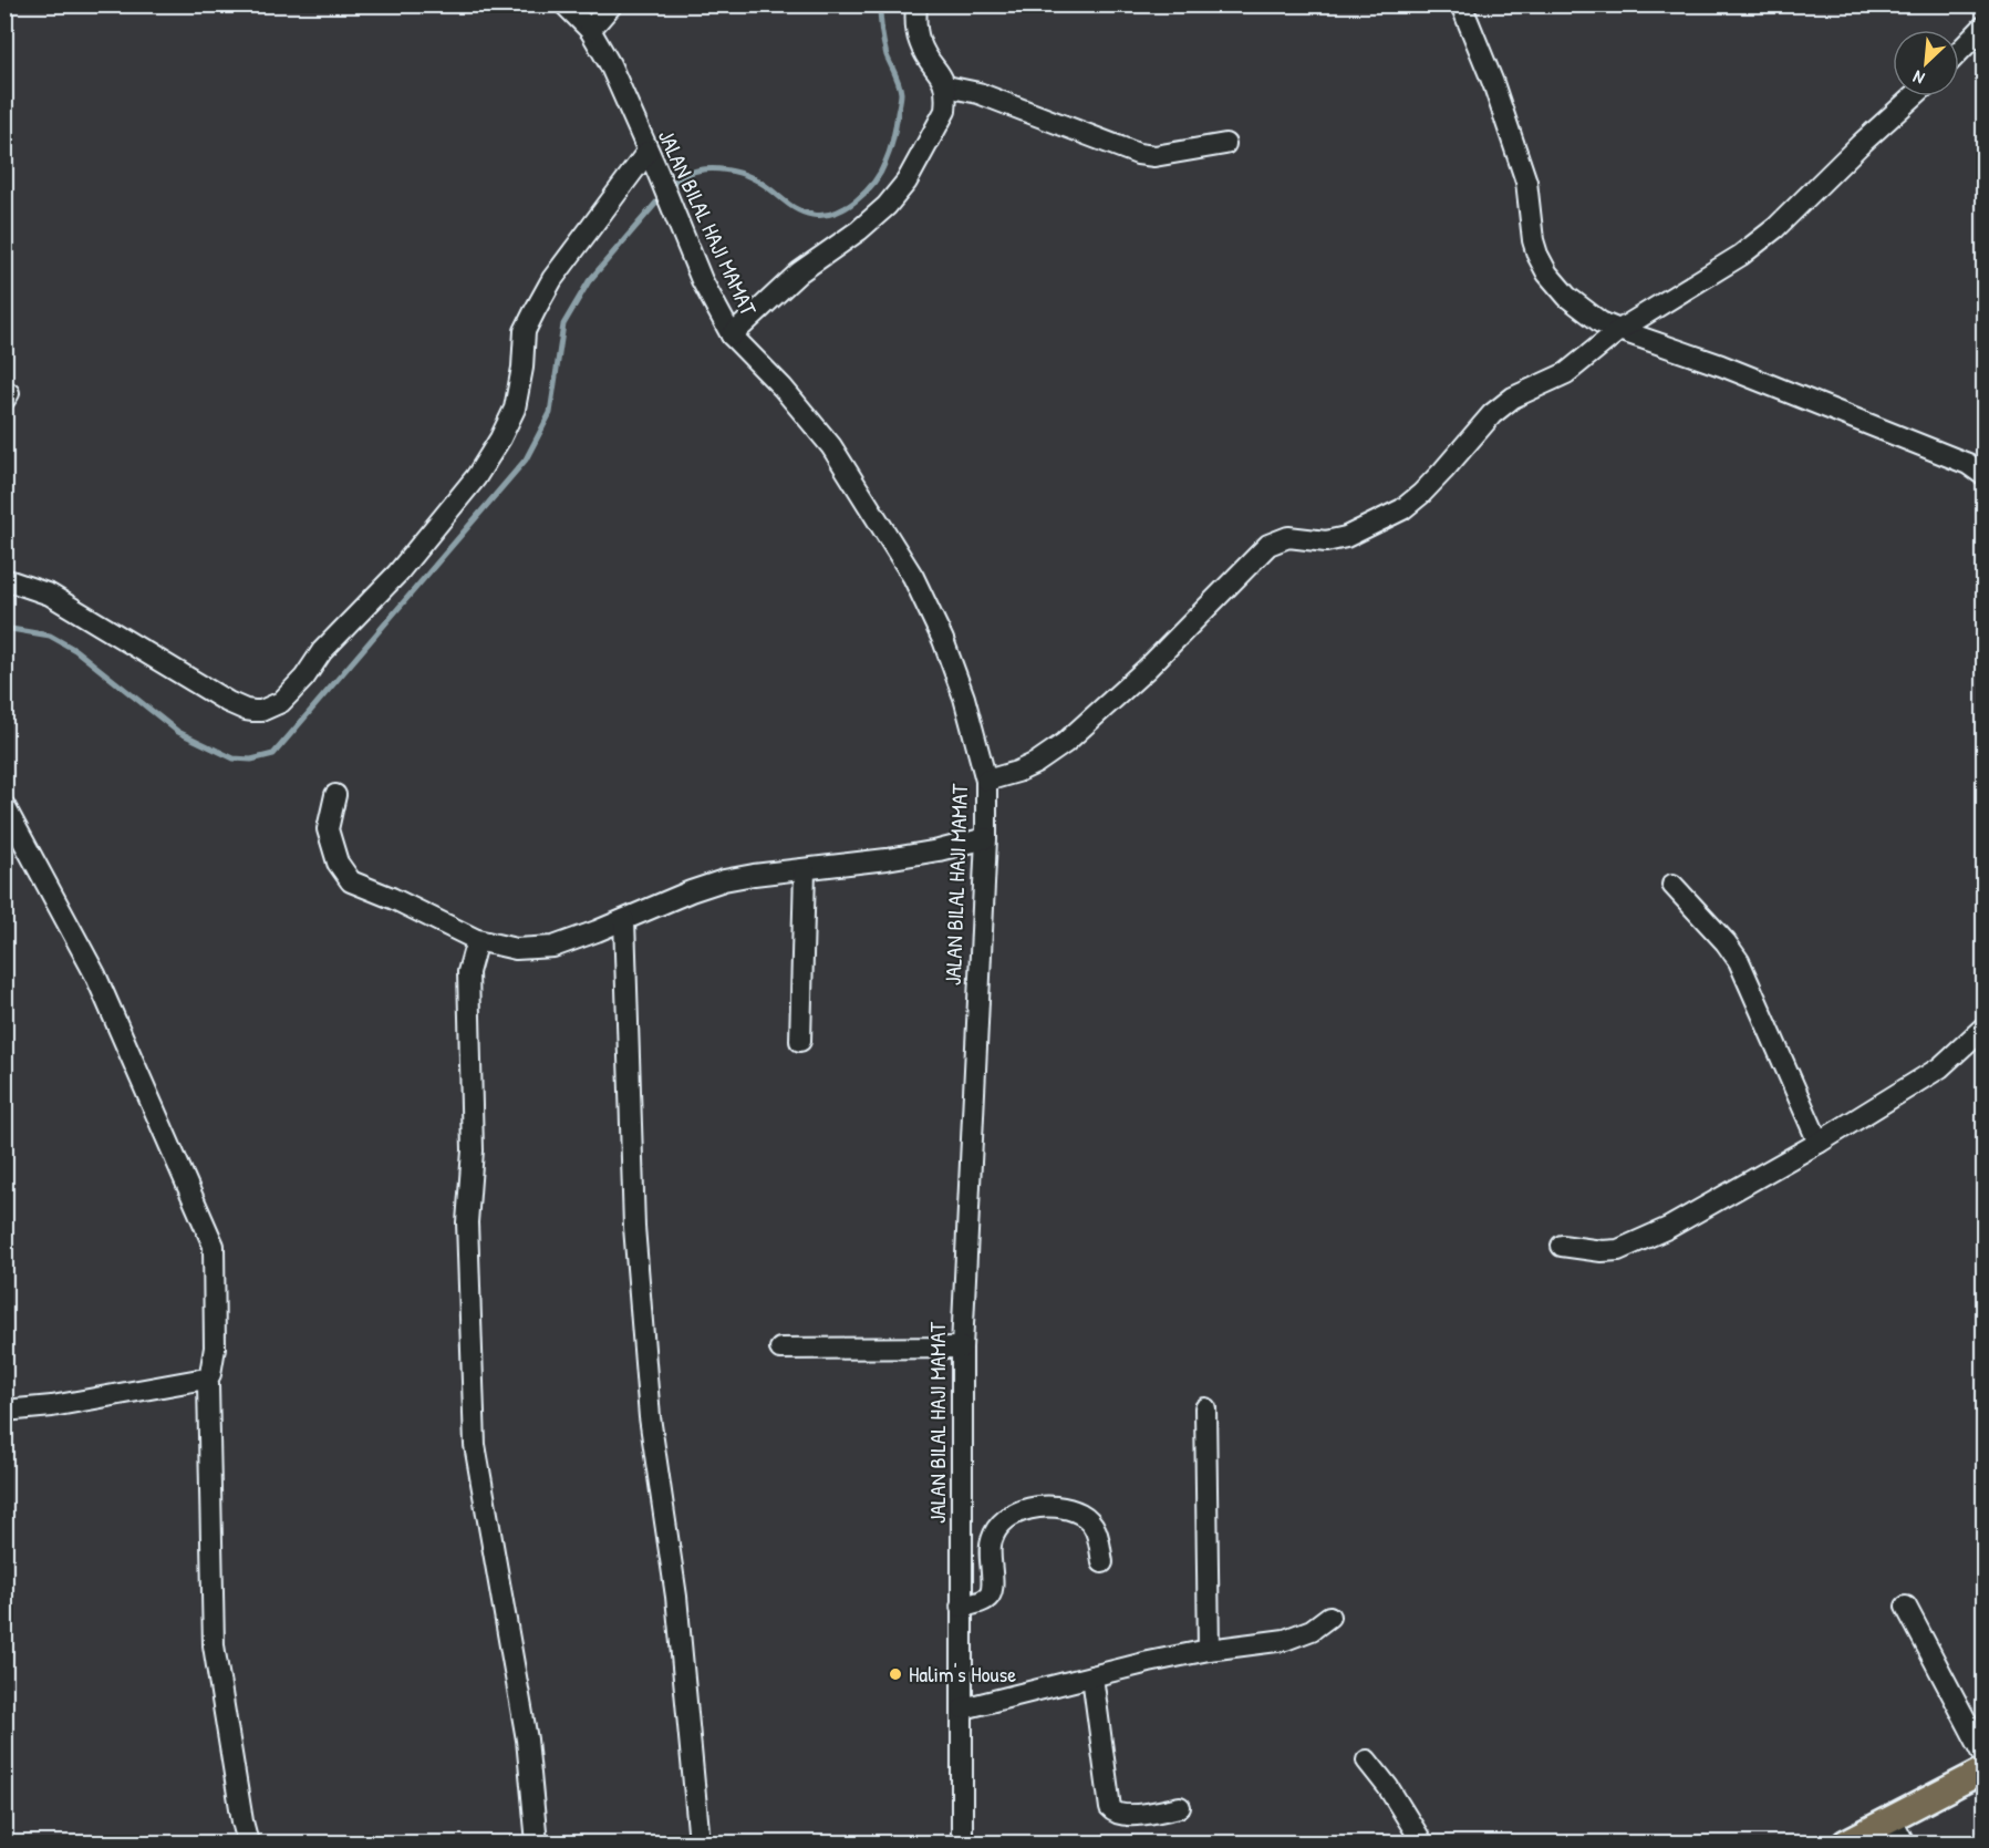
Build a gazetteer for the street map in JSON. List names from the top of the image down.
{
  "streets": {
    "street": ["JALAN BILAL HAJI MAMAT"]
  },
  "places": ["Halim's House"],
  "north": "bottom left"
}
